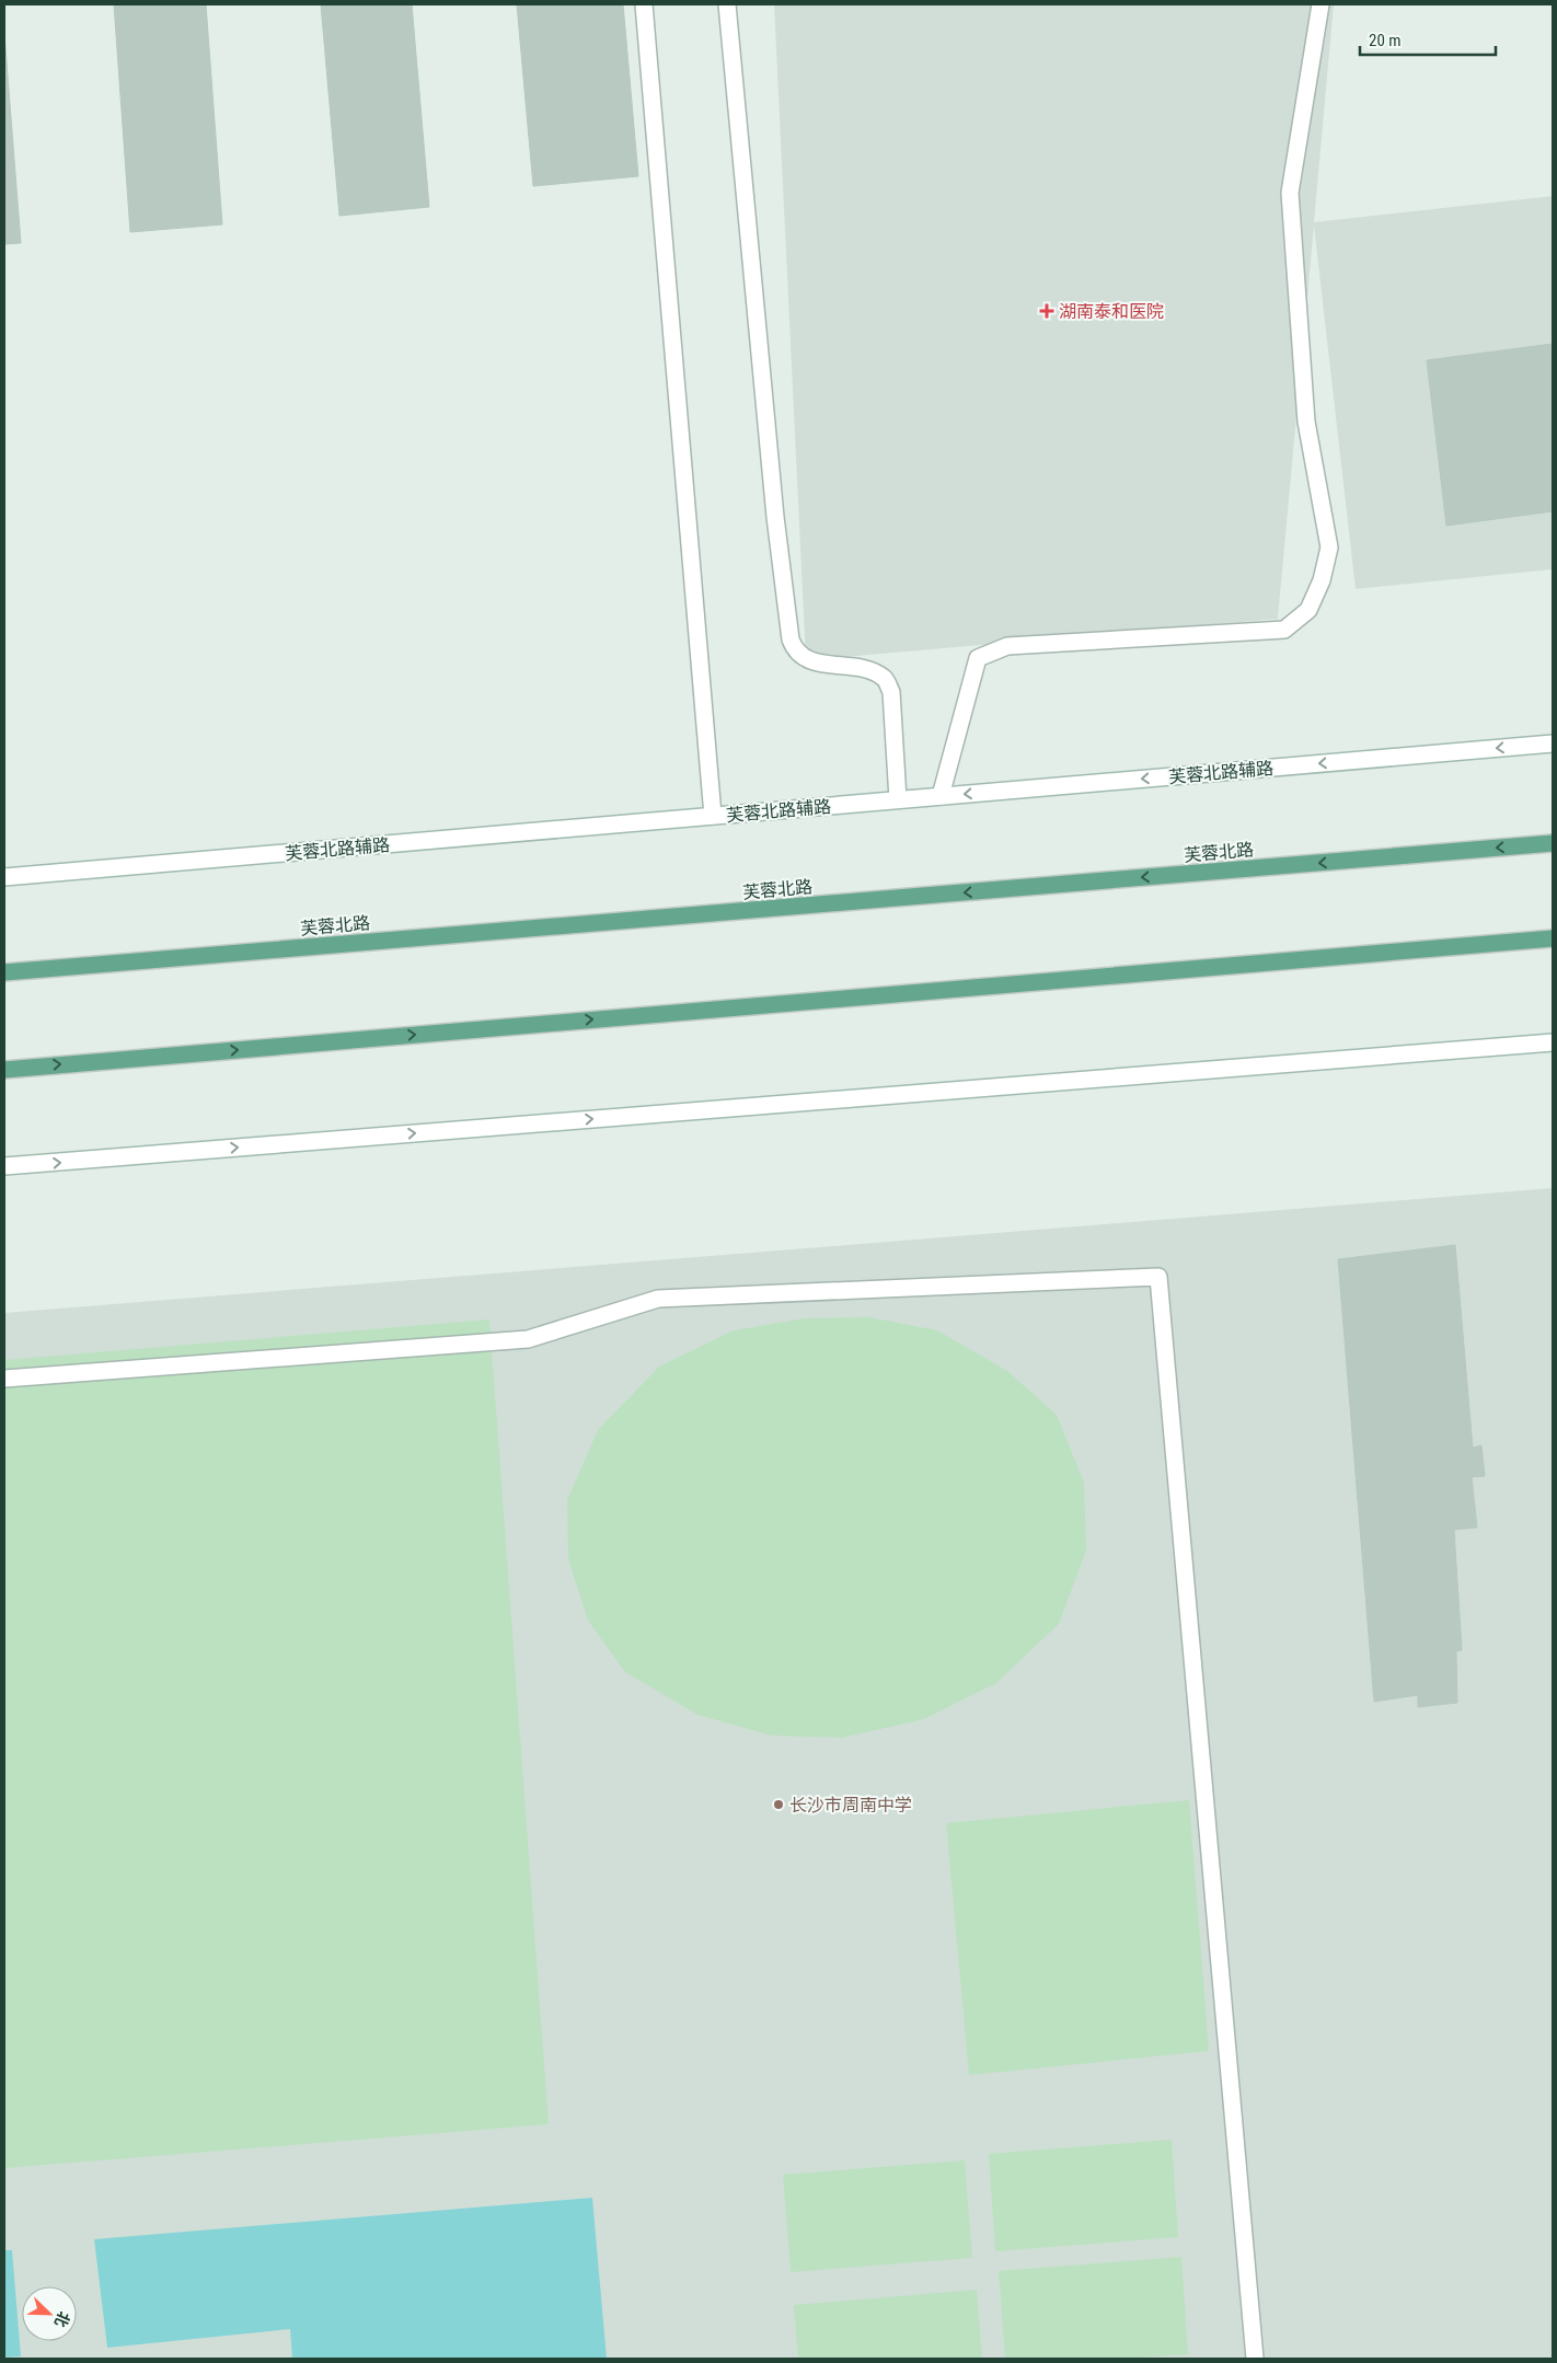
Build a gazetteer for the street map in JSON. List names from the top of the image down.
{
  "streets": {
    "main road": ["芙蓉北路辅路", "芙蓉北路"]
  },
  "one_way": ["芙蓉北路辅路"],
  "places": {
    "health": ["湖南泰和医院"],
    "other": ["长沙市周南中学"]
  },
  "scale_bar": "20 m",
  "north": "bottom right"
}
